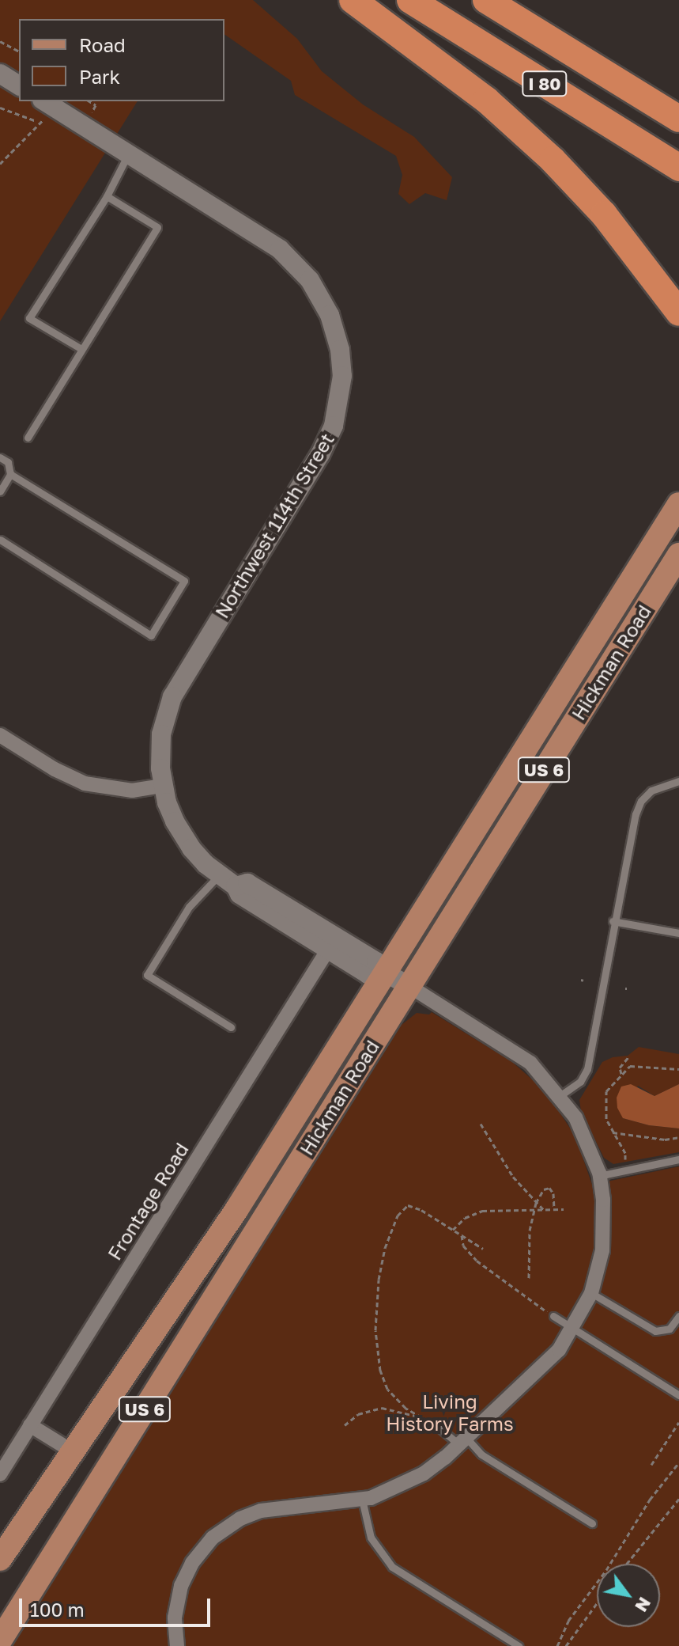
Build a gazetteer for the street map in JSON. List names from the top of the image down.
{
  "streets": {
    "highway": ["I 80"],
    "main road": ["Hickman Road", "US 6"],
    "street": ["Northwest 114th Street", "Frontage Road"]
  },
  "parks": ["Living History Farms"],
  "legend": ["Road", "Park"],
  "scale_bar": "100 m",
  "north": "bottom right"
}
